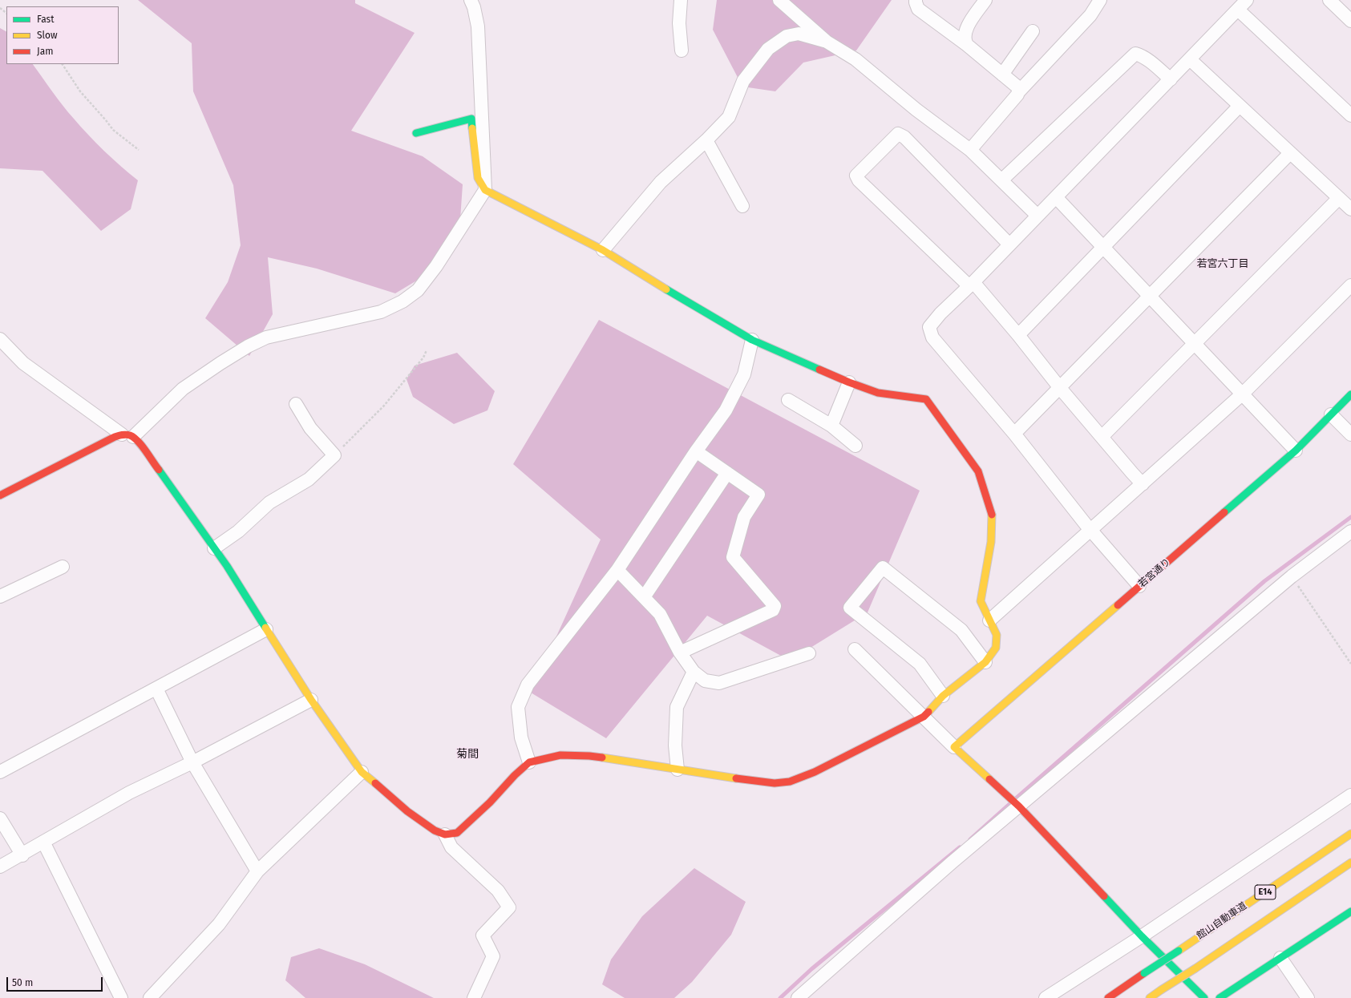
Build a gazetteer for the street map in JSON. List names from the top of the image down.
{
  "streets": {
    "main road": ["若宮通り", "E14", "館山自動車道"]
  },
  "districts": ["若宮六丁目", "菊間"],
  "legend": ["Fast", "Slow", "Jam"],
  "scale_bar": "50 m"
}
